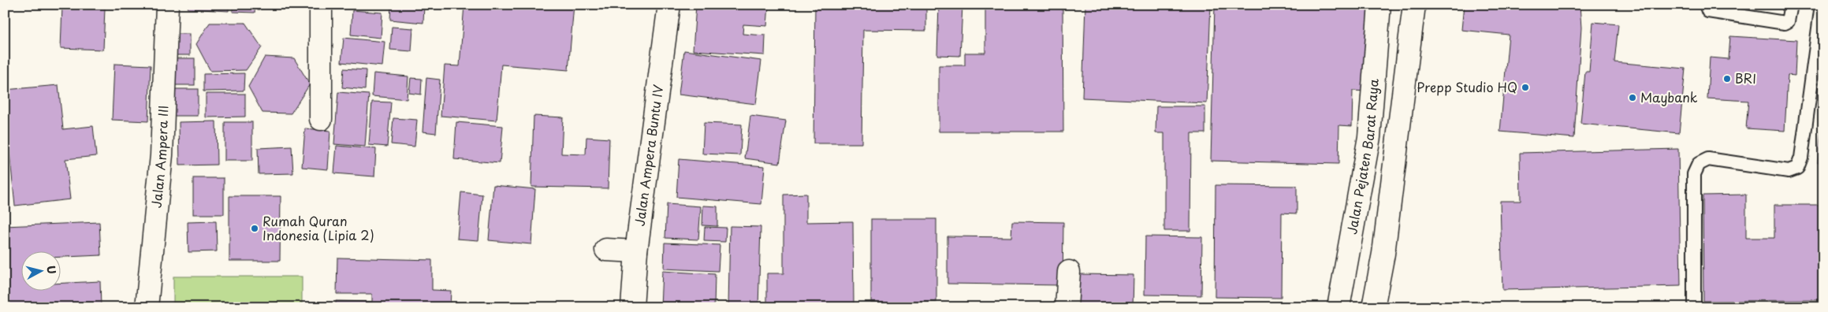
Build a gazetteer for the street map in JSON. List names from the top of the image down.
{
  "streets": {
    "street": ["Jalan Ampera III", "Jalan Ampera Buntu IV", "Jalan Pejaten Barat Raya"]
  },
  "places": [
    "BRI",
    "Prepp Studio HQ",
    "Maybank",
    "Rumah Quran Indonesia (Lipia 2)"
  ],
  "north": "right"
}
